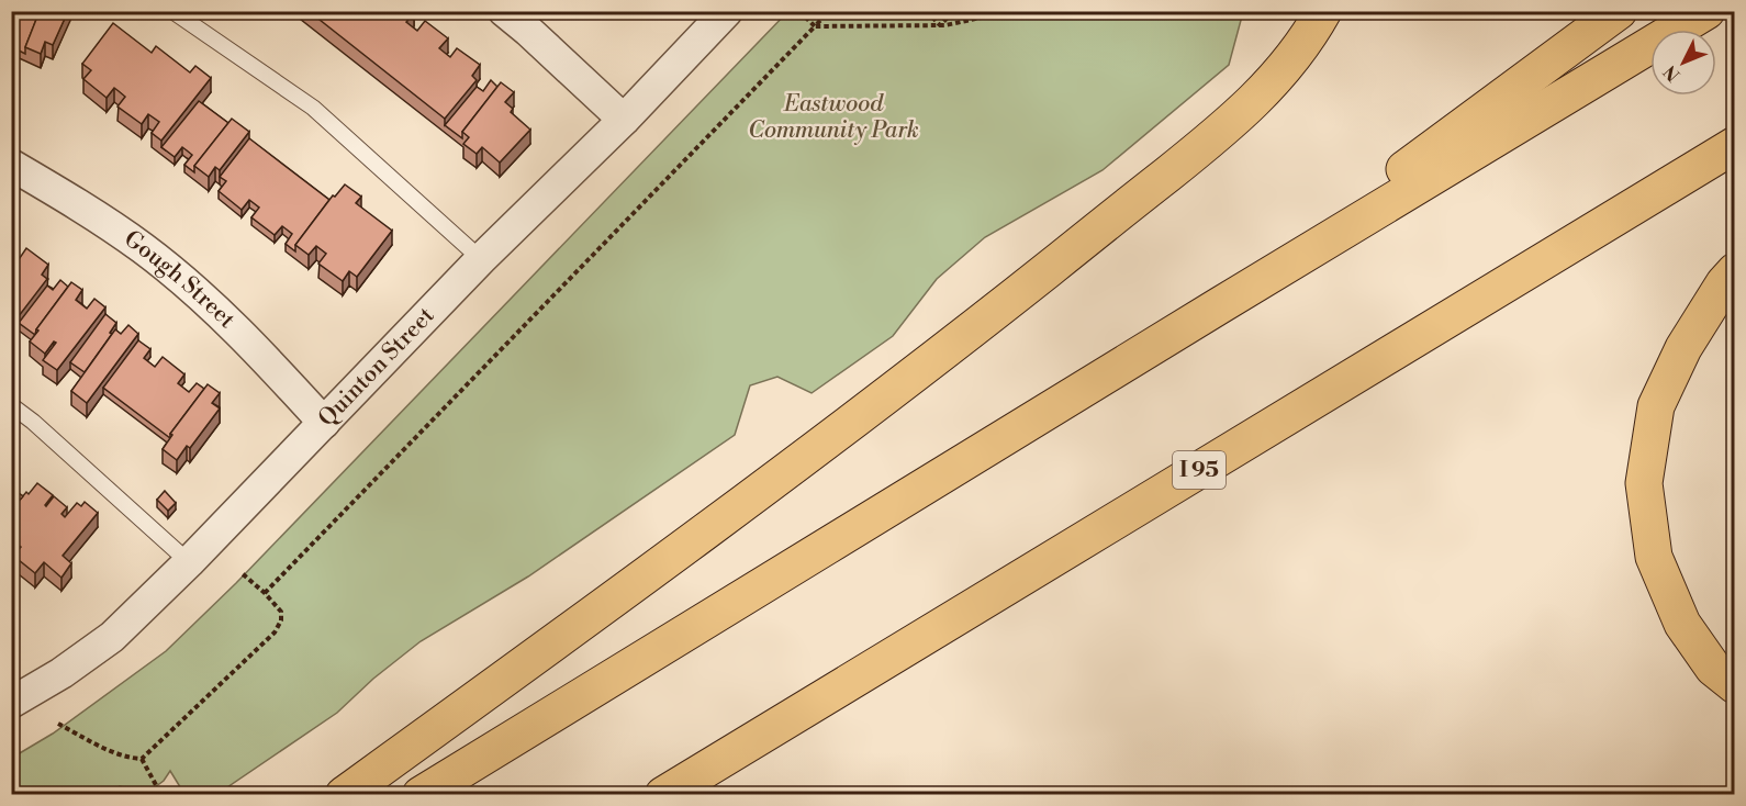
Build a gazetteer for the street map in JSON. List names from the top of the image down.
{
  "streets": {
    "highway": ["I 95"],
    "street": ["Gough Street", "Quinton Street"]
  },
  "crossings": [
    ["Gough Street", "Quinton Street"]
  ],
  "parks": ["Eastwood Community Park"],
  "north": "bottom left"
}
